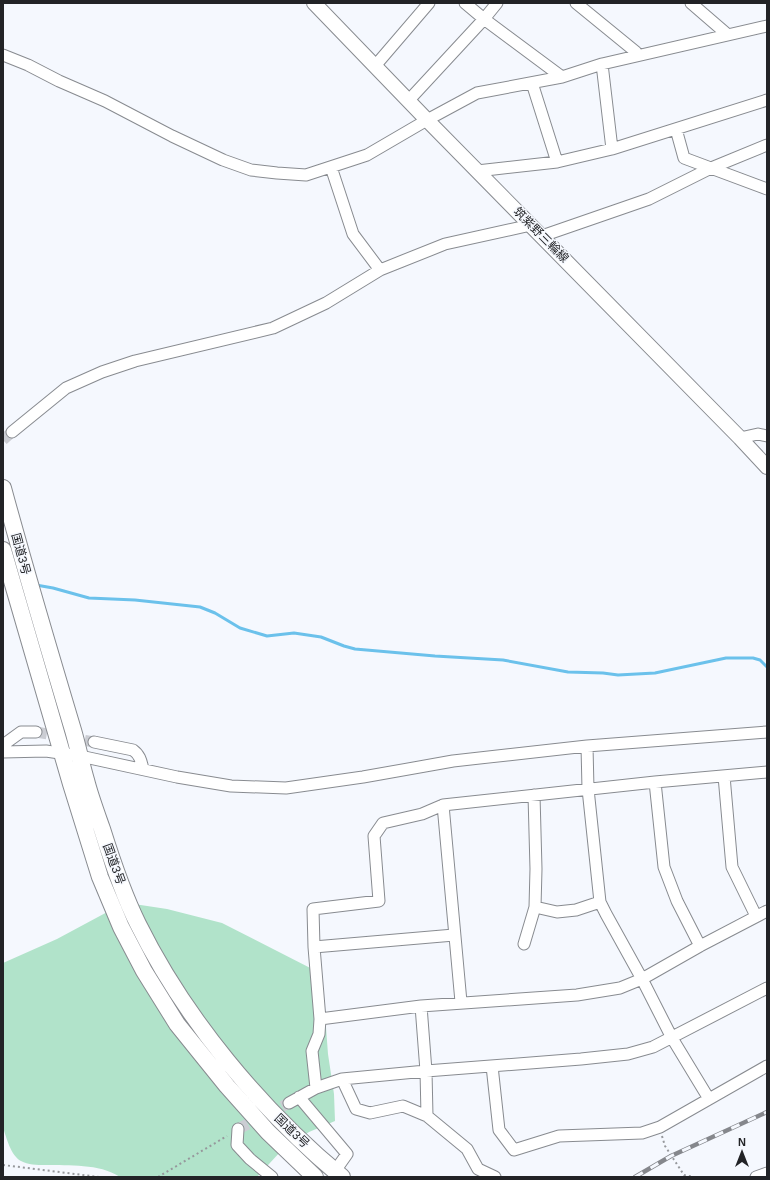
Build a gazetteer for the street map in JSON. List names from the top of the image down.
{
  "streets": {
    "highway": ["国道3号"],
    "main road": ["筑紫野三輪線"]
  },
  "north": "top"
}
